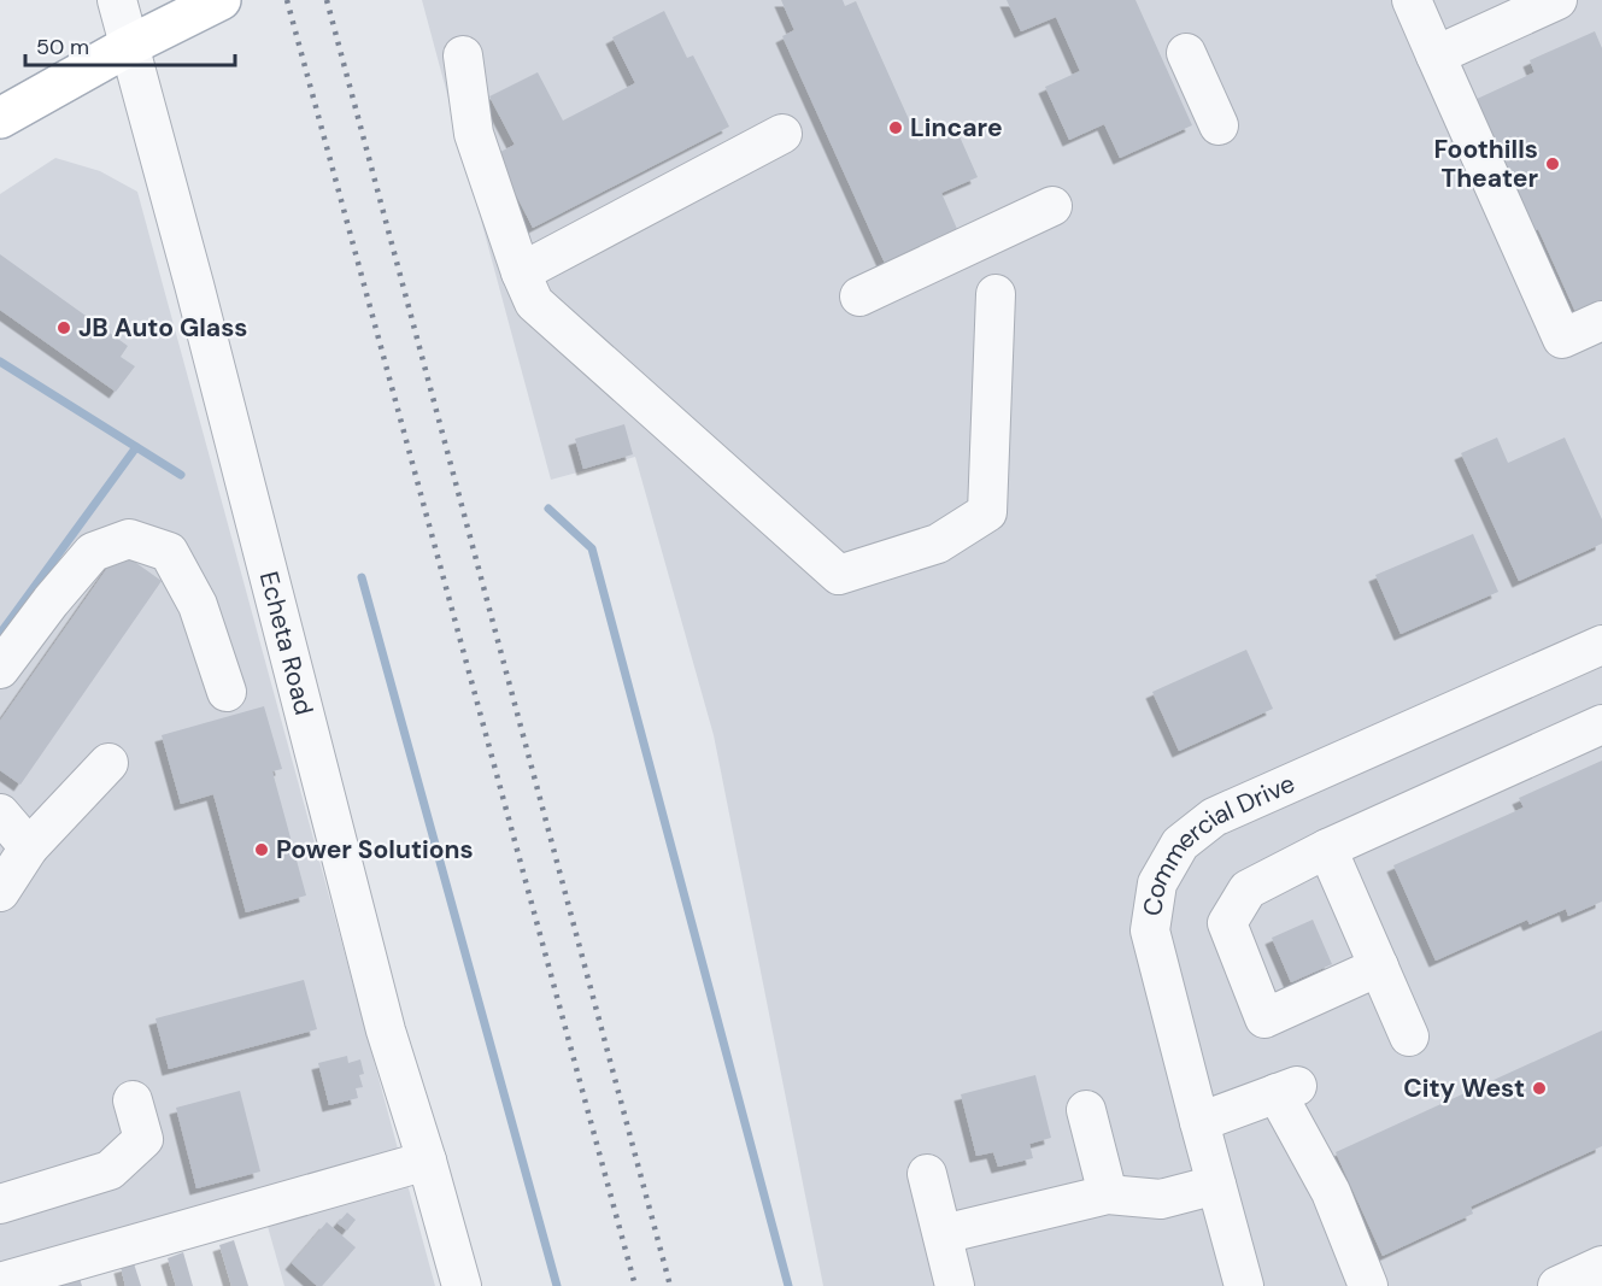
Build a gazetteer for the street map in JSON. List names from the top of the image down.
{
  "streets": {
    "street": ["Echeta Road", "Commercial Drive"]
  },
  "places": [
    "Lincare",
    "Foothills Theater",
    "JB Auto Glass",
    "Power Solutions",
    "City West"
  ],
  "scale_bar": "50 m"
}
